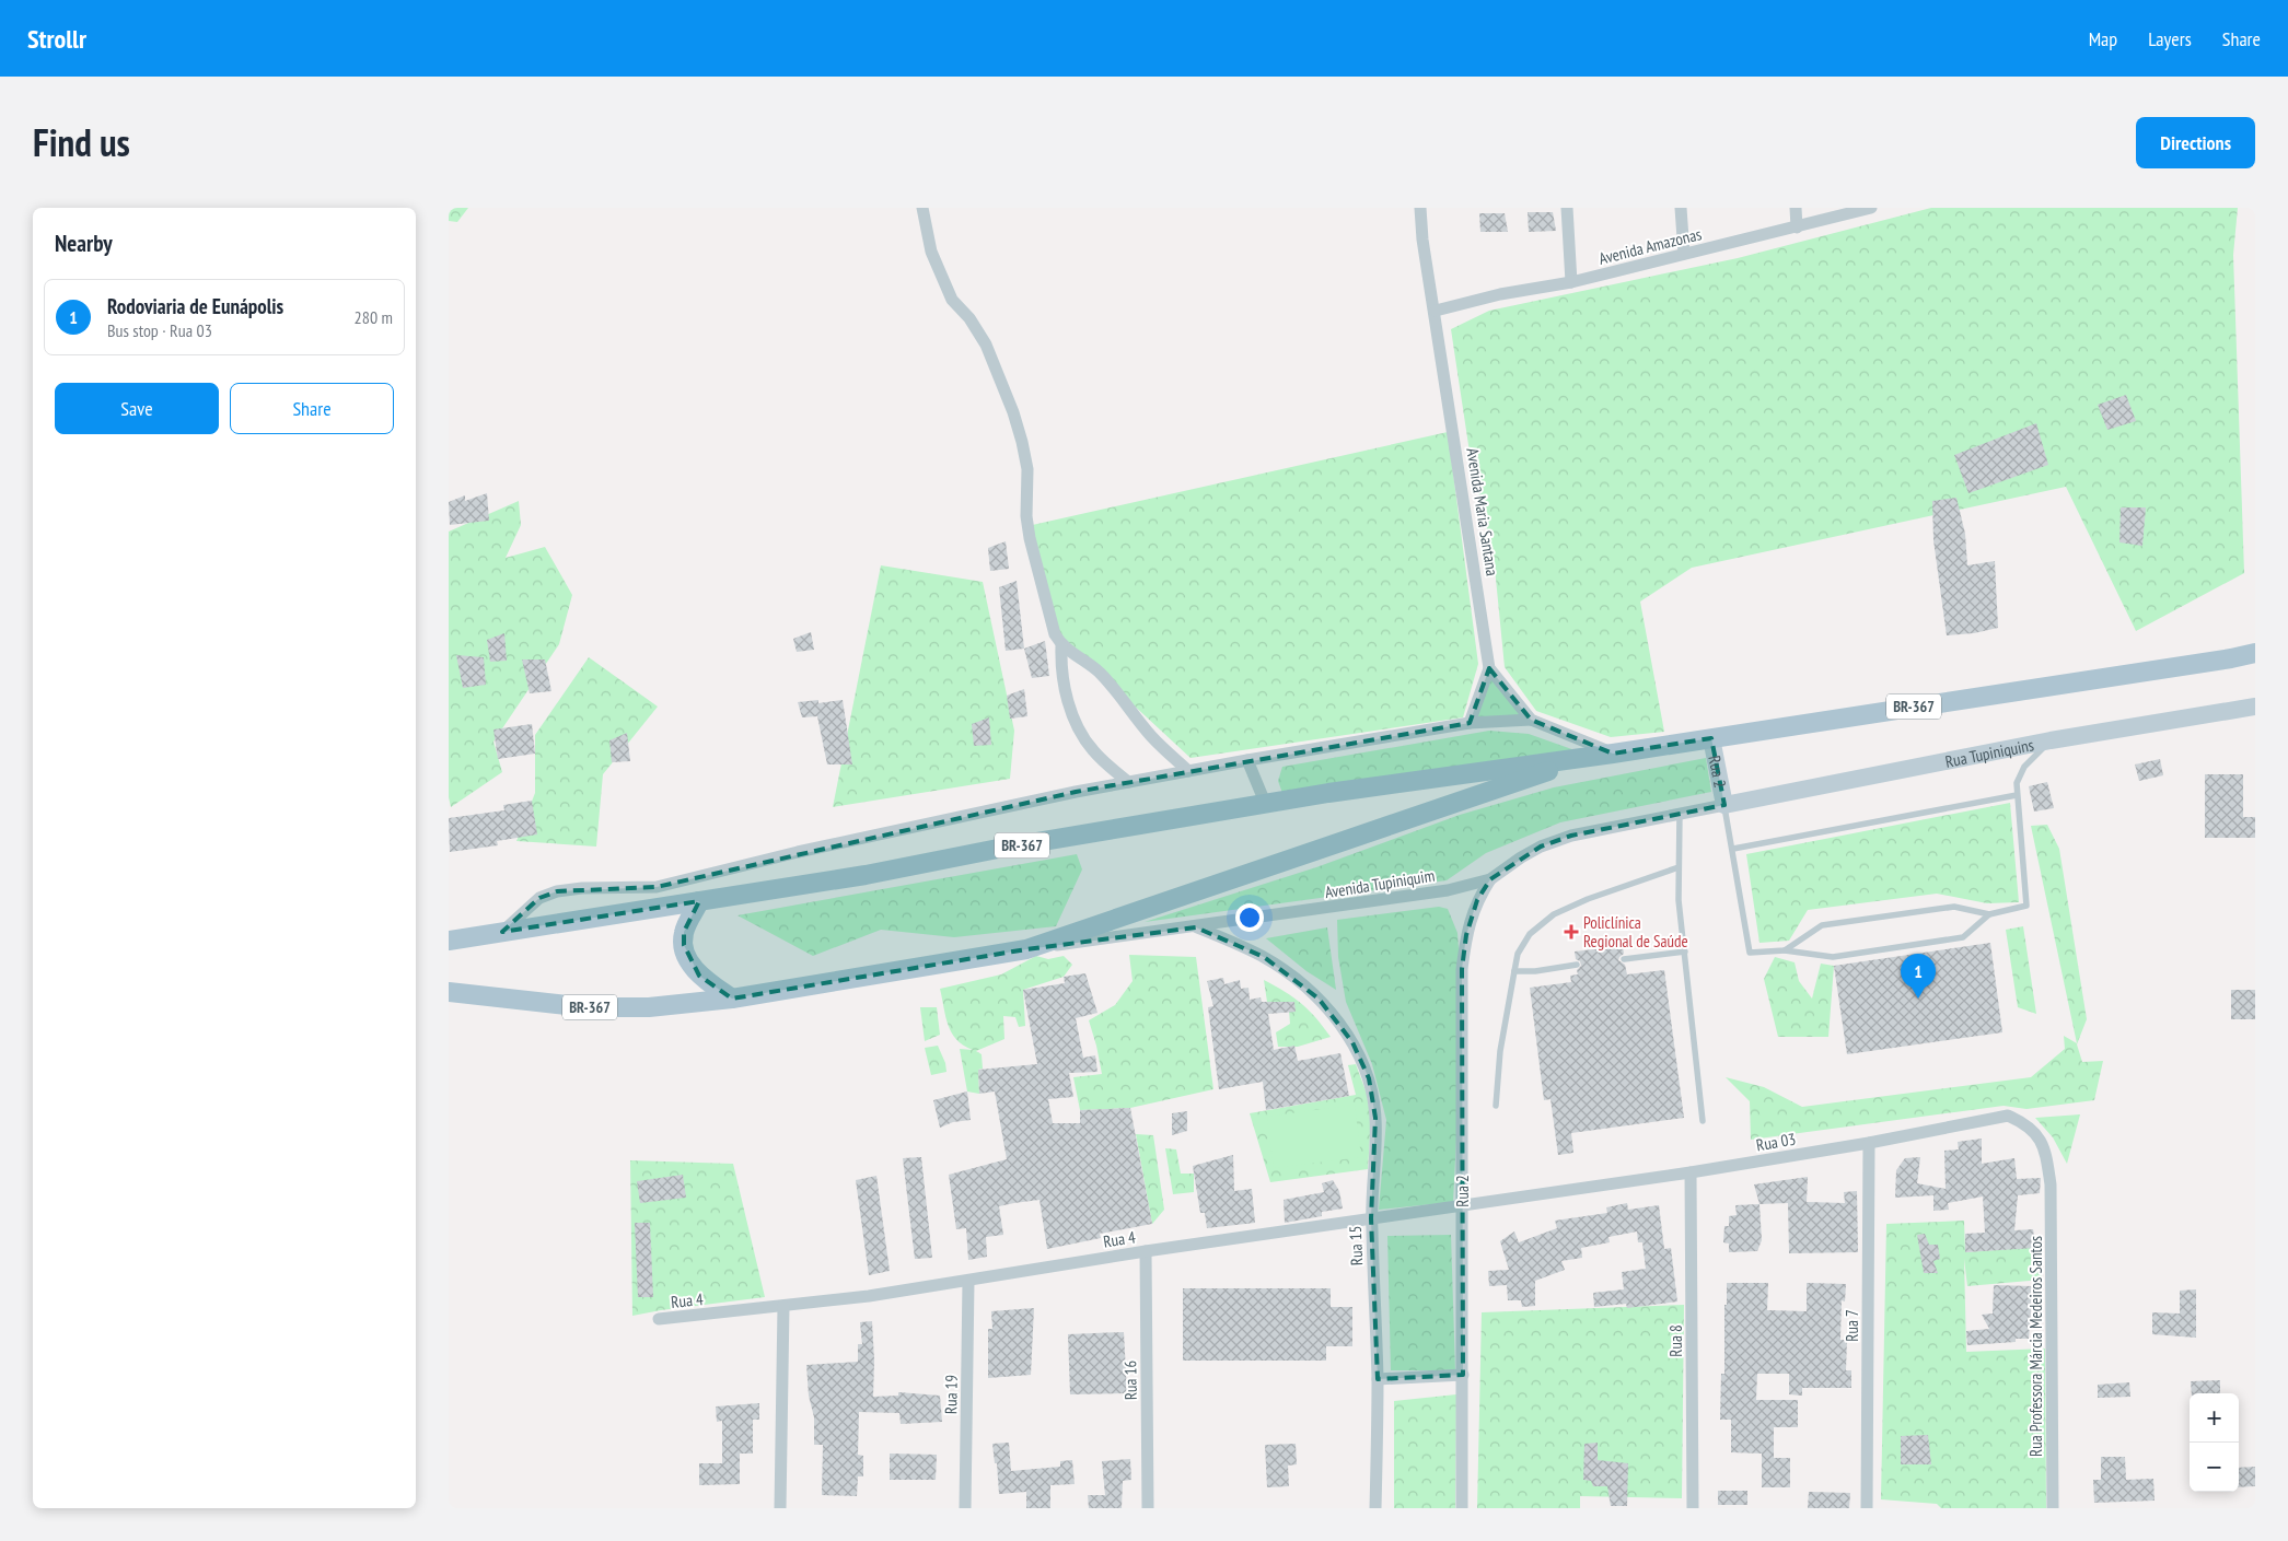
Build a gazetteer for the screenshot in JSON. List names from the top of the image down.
{
  "streets": {
    "main road": ["BR-367"],
    "street": [
      "Avenida Amazonas",
      "Avenida Maria Santana",
      "Rua Tupiniquins",
      "Rua 2",
      "Avenida Tupiniquim",
      "Rua 03",
      "Rua 4",
      "Rua 15",
      "Rua 7",
      "Rua 8",
      "Rua Professora Márcia Medeiros Santos",
      "Rua 16",
      "Rua 19"
    ]
  },
  "crossings": [
    ["Avenida Amazonas", "Avenida Maria Santana"],
    ["BR-367", "Rua 2"],
    ["BR-367", "Avenida Tupiniquim"],
    ["Rua Tupiniquins", "Rua 2"],
    ["Rua Tupiniquins", "Avenida Tupiniquim"],
    ["Rua 2", "Avenida Tupiniquim"],
    ["Rua 2", "Rua 03"],
    ["Rua 2", "Rua 4"],
    ["Avenida Tupiniquim", "Rua 15"],
    ["Rua 03", "Rua 4"],
    ["Rua 03", "Rua 7"],
    ["Rua 03", "Rua 8"],
    ["Rua 03", "Rua Professora Márcia Medeiros Santos"],
    ["Rua 4", "Rua 15"],
    ["Rua 4", "Rua 16"],
    ["Rua 4", "Rua 19"]
  ],
  "places": {
    "health": ["Policlínica Regional de Saúde"]
  },
  "page": {
    "header": "Strollr",
    "nav": ["Map", "Layers", "Share"],
    "title": "Find us",
    "buttons": [
      "Directions",
      ["Save", "Share"]
    ],
    "heading": "Nearby",
    "list": [
      {
        "mark": "1",
        "name": "Rodoviaria de Eunápolis",
        "note": "Bus stop · Rua 03",
        "value": "280 m"
      }
    ],
    "pins": "1",
    "map_buttons": ["+", "−"]
  }
}
